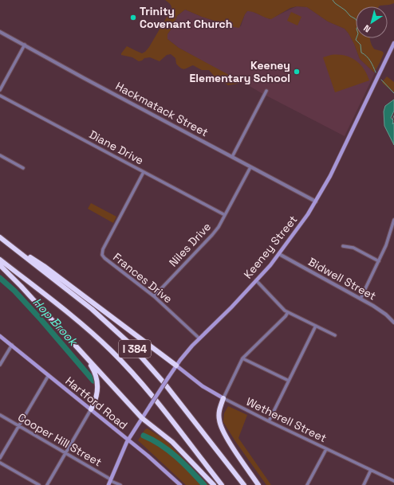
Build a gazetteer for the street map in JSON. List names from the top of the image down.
{
  "streets": {
    "highway": ["I 384"],
    "main road": ["Keeney Street", "Hartford Road", "Wetherell Street"],
    "street": [
      "Hackmatack Street",
      "Diane Drive",
      "Niles Drive",
      "Frances Drive",
      "Bidwell Street",
      "Cooper Hill Street"
    ]
  },
  "crossings": [
    ["Hackmatack Street", "Niles Drive"],
    ["Hackmatack Street", "Keeney Street"],
    ["Diane Drive", "Niles Drive"],
    ["Diane Drive", "Frances Drive"],
    ["Niles Drive", "Frances Drive"],
    ["Keeney Street", "Frances Drive"],
    ["Keeney Street", "Bidwell Street"],
    ["Keeney Street", "Hartford Road"],
    ["Keeney Street", "Wetherell Street"],
    ["Keeney Street", "Cooper Hill Street"]
  ],
  "water": ["Hop Brook"],
  "places": ["Trinity Covenant Church", "Keeney Elementary School"],
  "north": "bottom left"
}
